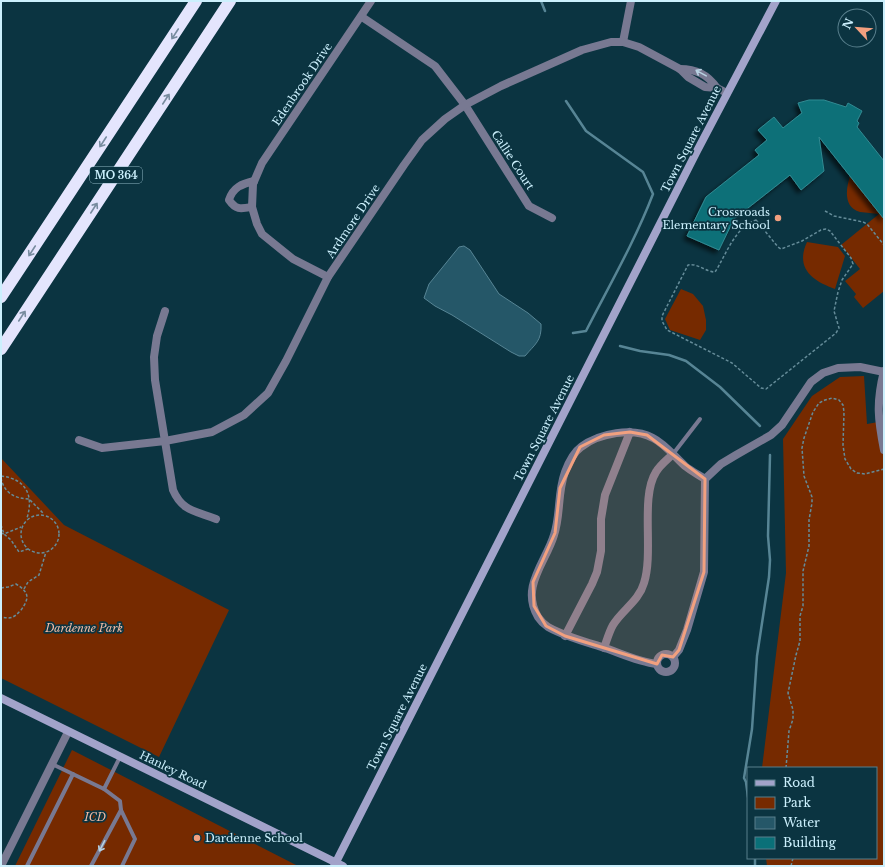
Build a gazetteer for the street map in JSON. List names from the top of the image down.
{
  "streets": {
    "highway": ["MO 364"],
    "main road": ["Town Square Avenue", "Hanley Road"],
    "street": ["Edenbrook Drive", "Callie Court", "Ardmore Drive"]
  },
  "crossings": [
    ["Edenbrook Drive", "Callie Court"],
    ["Edenbrook Drive", "Ardmore Drive"],
    ["Town Square Avenue", "Ardmore Drive"],
    ["Town Square Avenue", "Hanley Road"],
    ["Callie Court", "Ardmore Drive"]
  ],
  "parks": ["Dardenne Park", "ICD"],
  "places": ["Crossroads Elementary School", "Dardenne School"],
  "legend": [
    "Road",
    "Park",
    "Water",
    "Building"
  ],
  "north": "top left"
}
